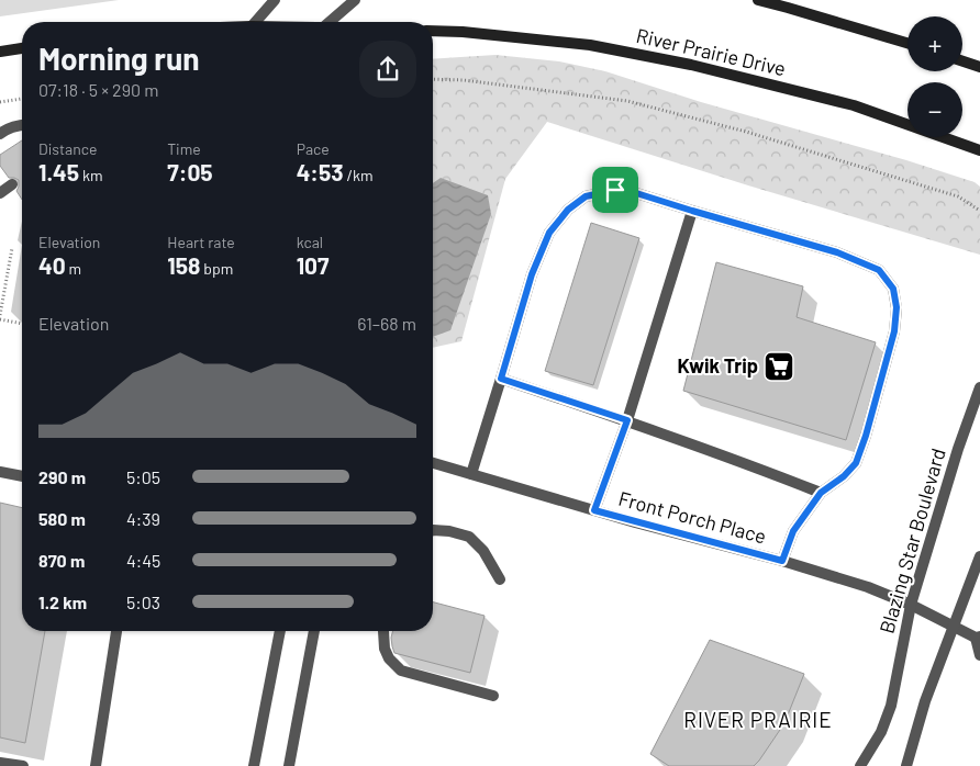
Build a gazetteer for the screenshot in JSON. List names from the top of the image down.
{
  "streets": {
    "main road": ["River Prairie Drive"],
    "street": ["Front Porch Place", "Blazing Star Boulevard"]
  },
  "crossings": [
    ["Front Porch Place", "Blazing Star Boulevard"]
  ],
  "districts": ["RIVER PRAIRIE"],
  "places": {
    "supermarket": ["Kwik Trip"]
  },
  "page": {
    "map_buttons": ["+", "−"],
    "heading": ["Morning run", "07:18 · 5 × 290 m"],
    "stats": [
      ["Distance", "1.45 km"],
      ["Time", "7:05"],
      ["Pace", "4:53 /km"],
      ["Elevation", "40 m"],
      ["Heart rate", "158 bpm"],
      ["kcal", "107"]
    ],
    "chart": ["Elevation", "61–68 m"],
    "list": [
      {
        "name": "290 m",
        "note": "5:05"
      },
      {
        "name": "580 m",
        "note": "4:39"
      },
      {
        "name": "870 m",
        "note": "4:45"
      },
      {
        "name": "1.2 km",
        "note": "5:03"
      }
    ]
  }
}
